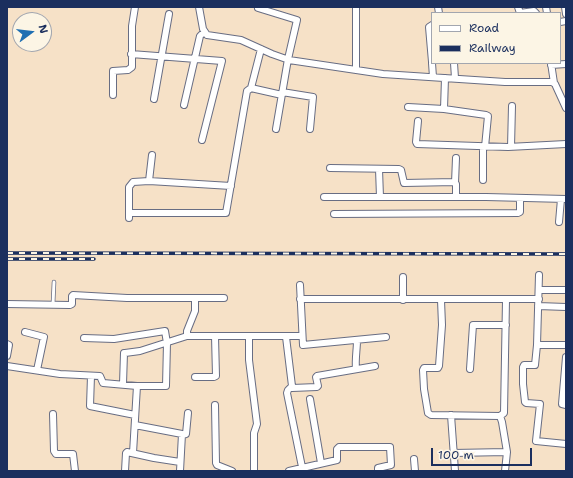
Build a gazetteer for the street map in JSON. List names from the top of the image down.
{
  "legend": ["Road", "Railway"],
  "scale_bar": "100 m",
  "north": "right"
}
